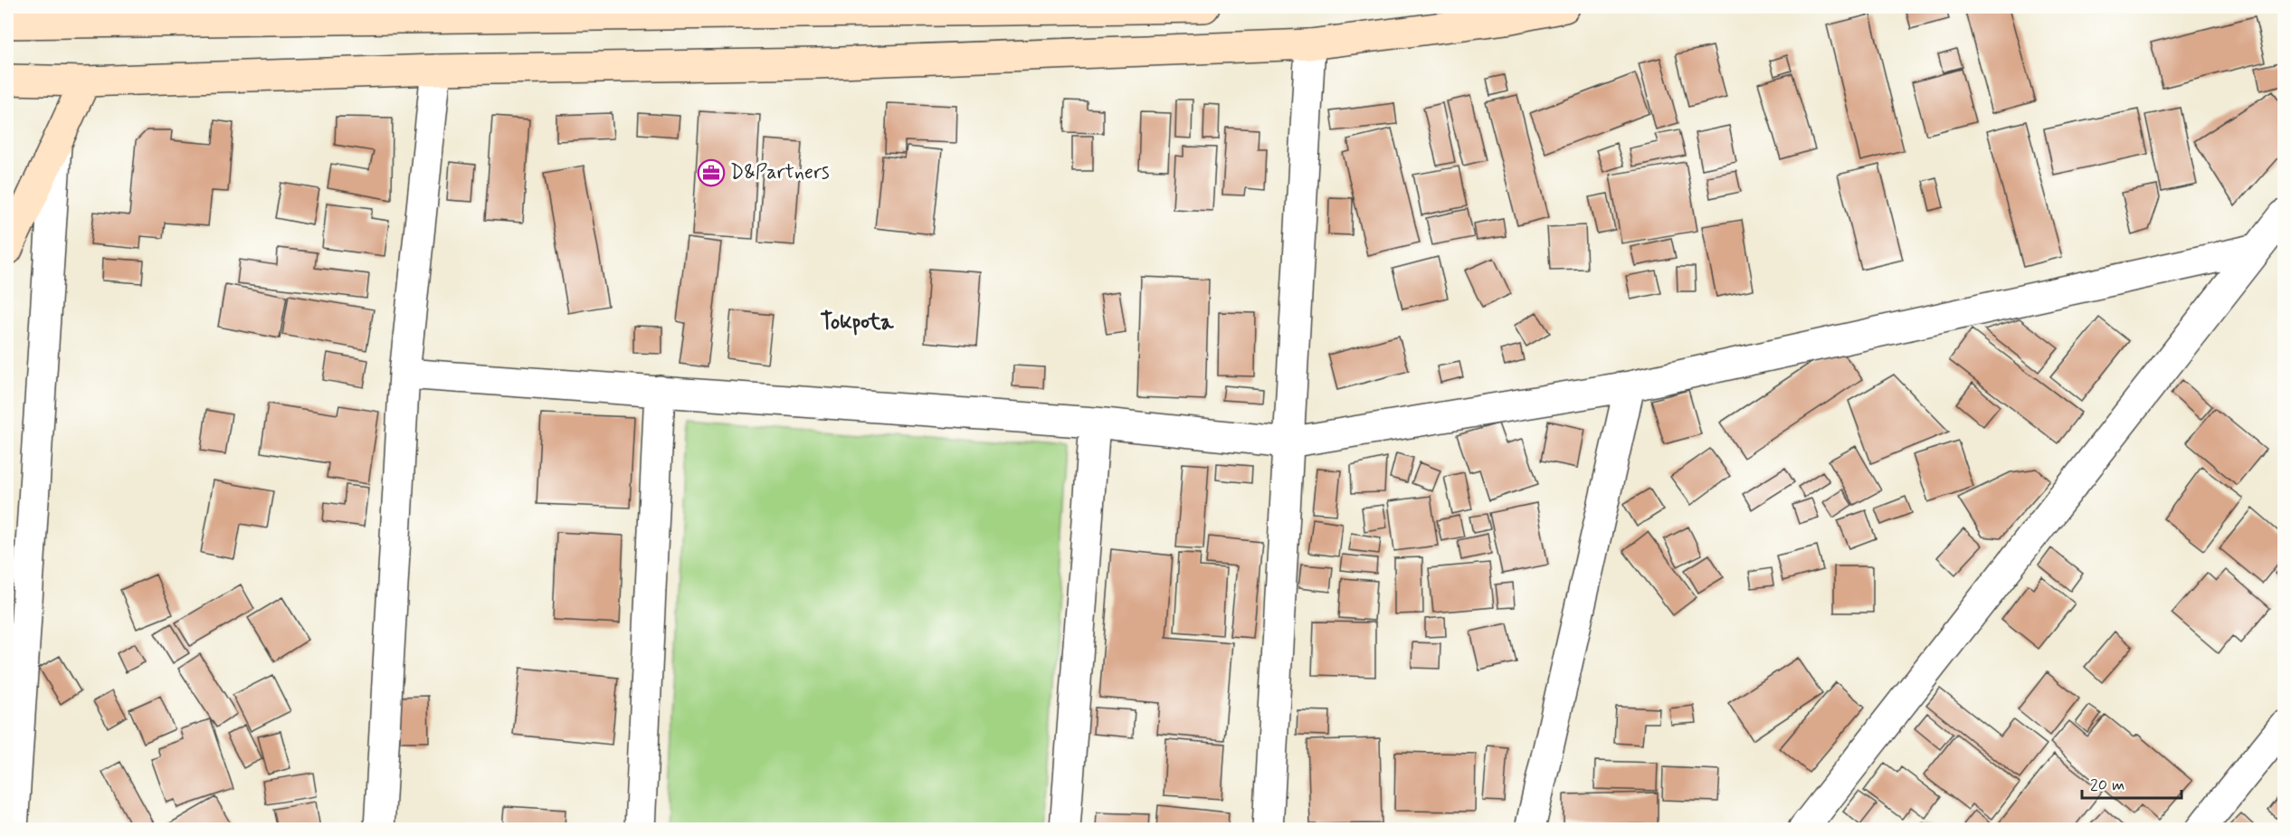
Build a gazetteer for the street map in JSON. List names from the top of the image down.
{
  "districts": ["Tokpota"],
  "places": {
    "office": ["D&Partners"]
  },
  "scale_bar": "20 m"
}
